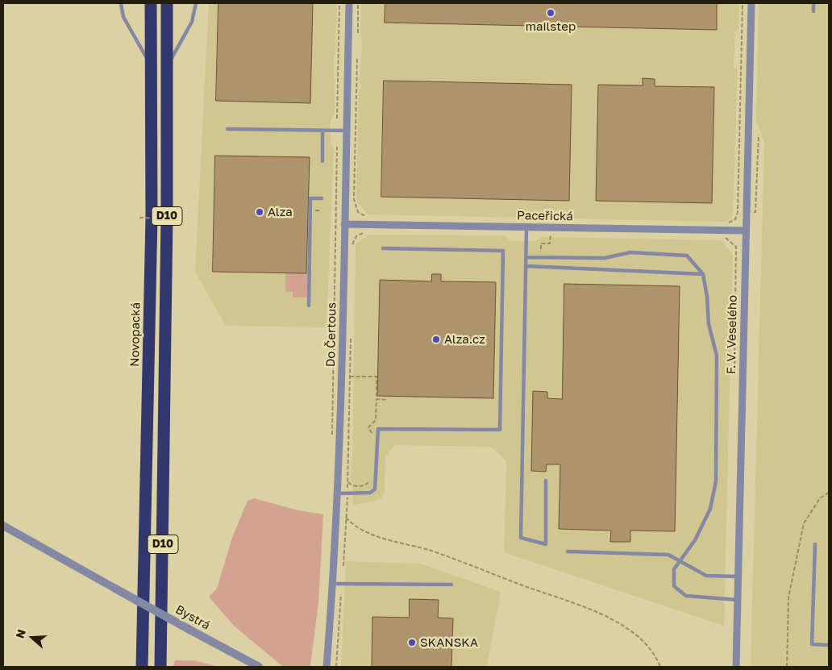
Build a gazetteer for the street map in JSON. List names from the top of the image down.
{
  "streets": {
    "highway": ["D10", "Novopacká"],
    "street": [
      "Paceřická",
      "Do Čertous",
      "F. V. Veselého",
      "Bystrá"
    ]
  },
  "crossings": [
    ["Paceřická", "Do Čertous"],
    ["Paceřická", "F. V. Veselého"]
  ],
  "places": [
    "mailstep",
    "Alza",
    "Alza.cz",
    "SKANSKA"
  ],
  "north": "left"
}
